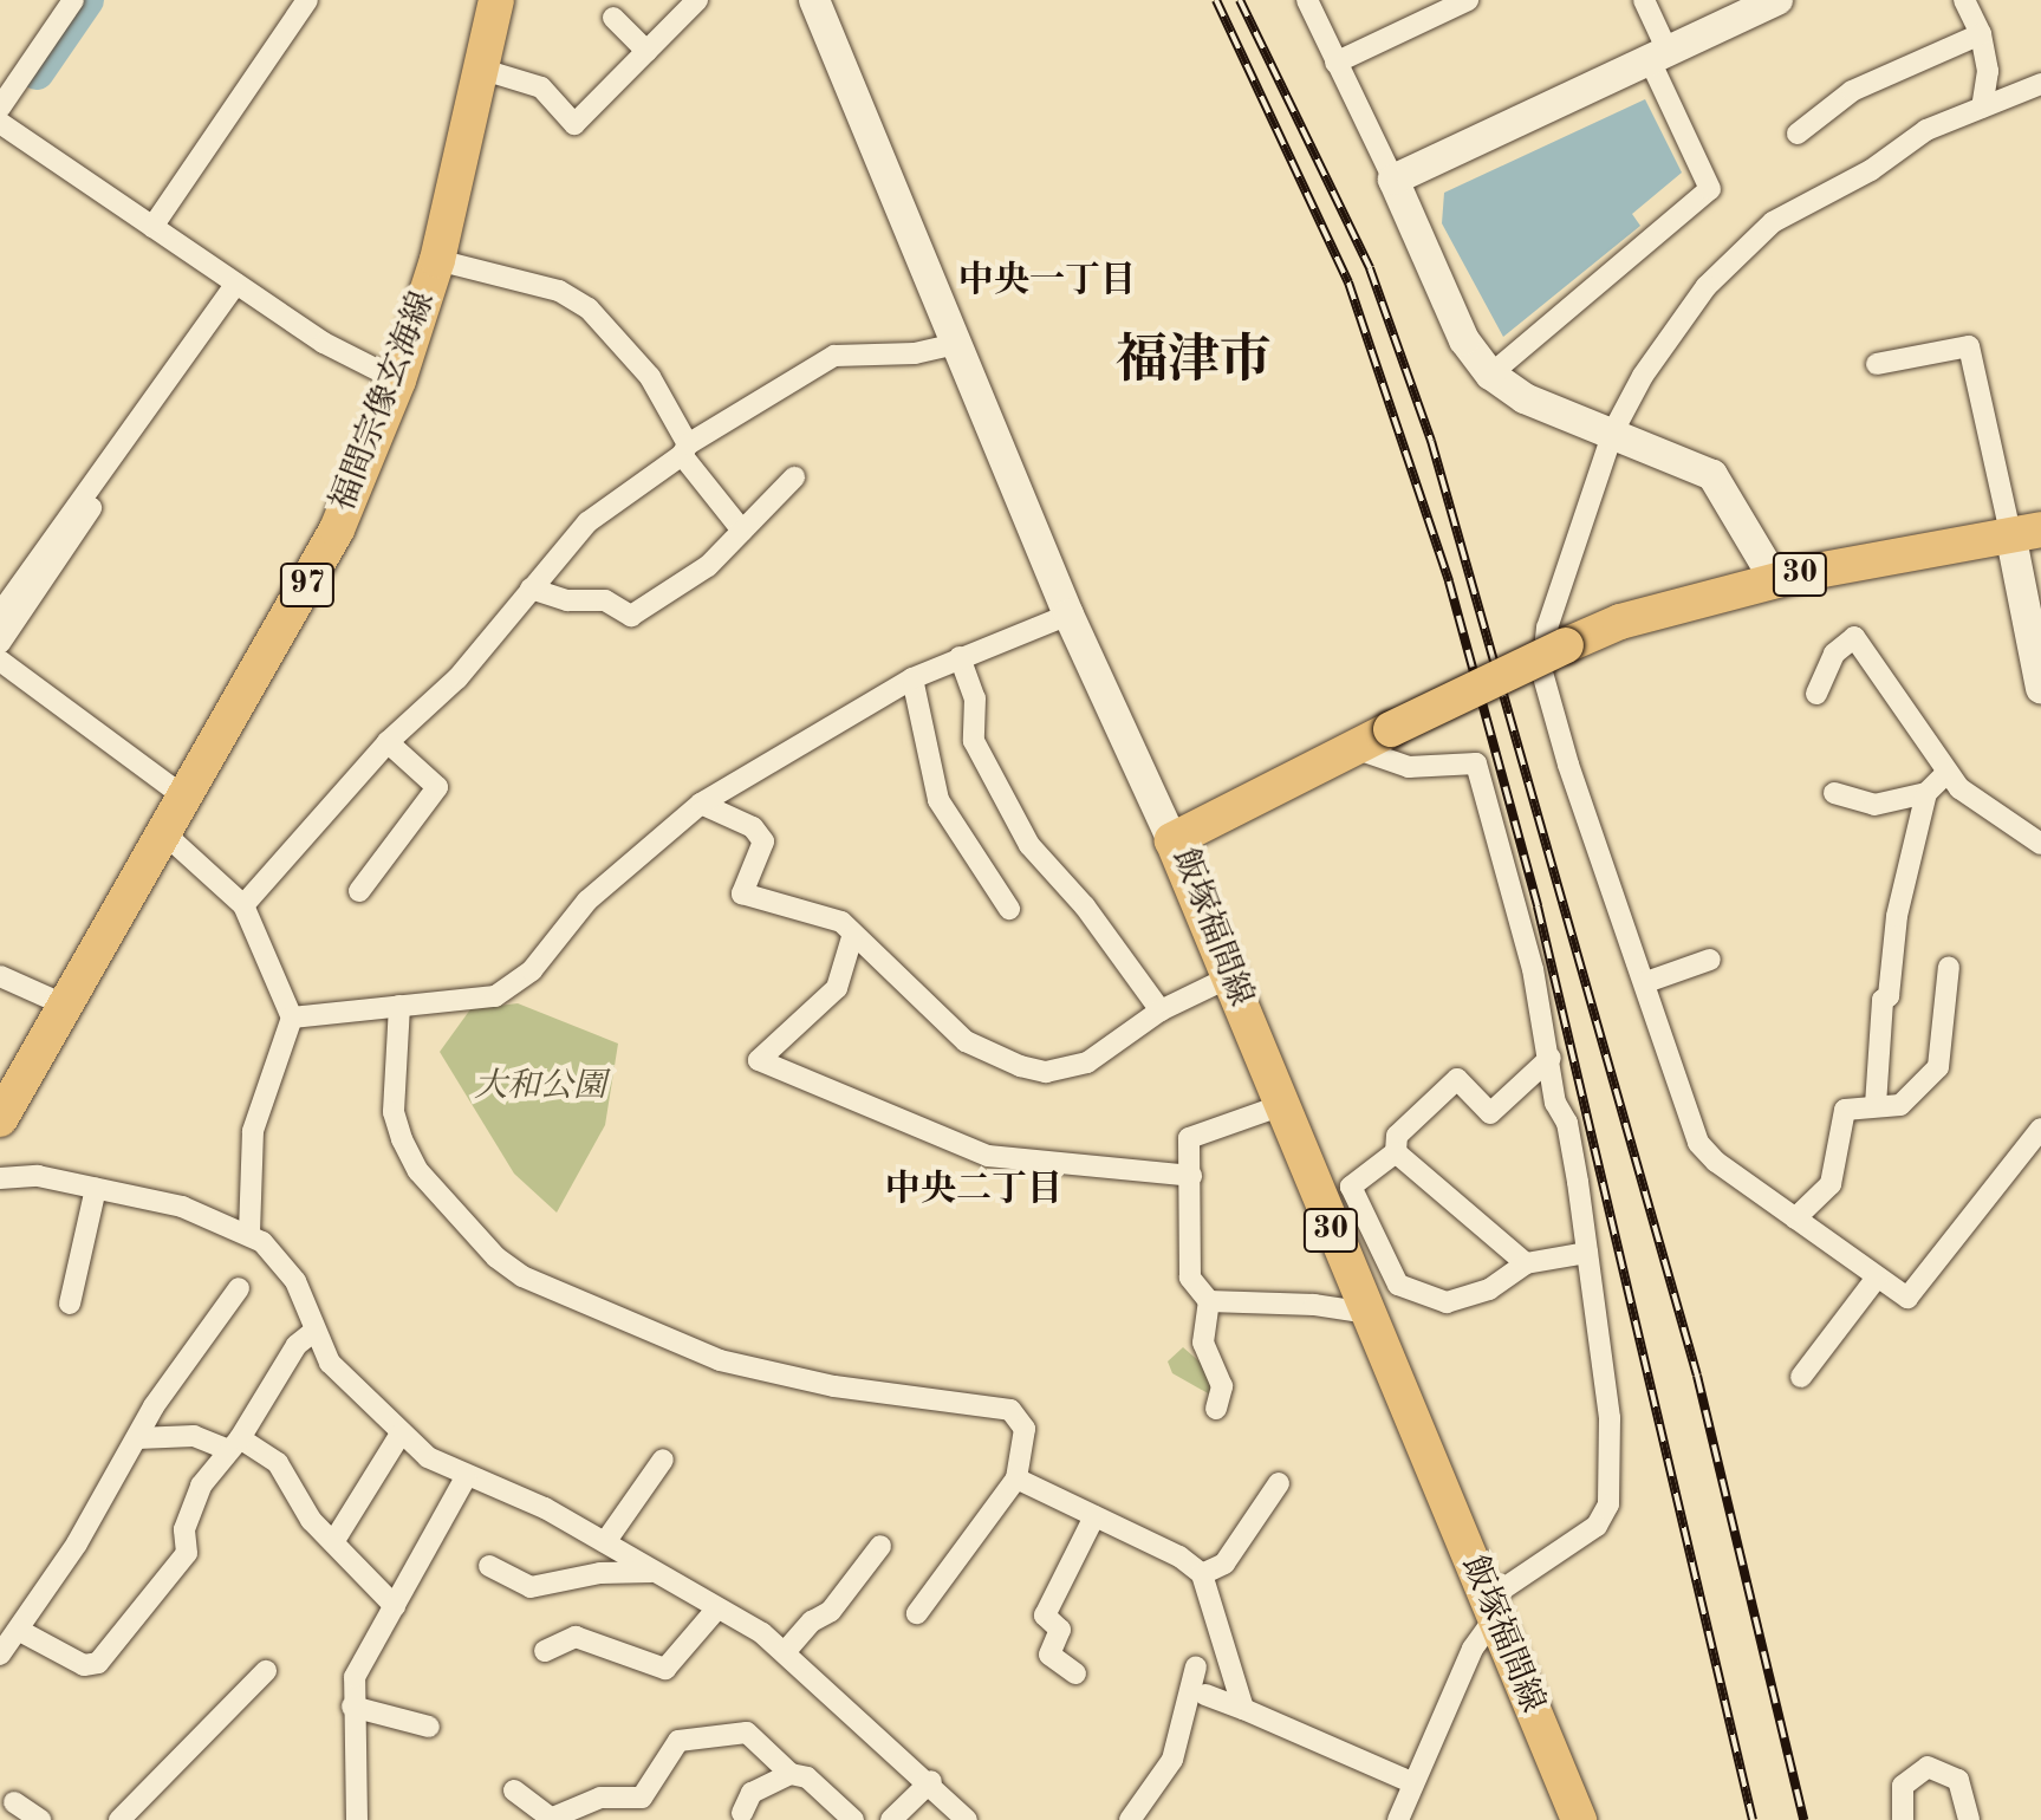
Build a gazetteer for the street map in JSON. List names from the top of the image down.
{
  "streets": {
    "main road": [
      "福間宗像玄海線",
      "30",
      "97",
      "飯塚福間線"
    ]
  },
  "districts": ["中央一丁目", "福津市", "中央二丁目"],
  "parks": ["大和公園"]
}
